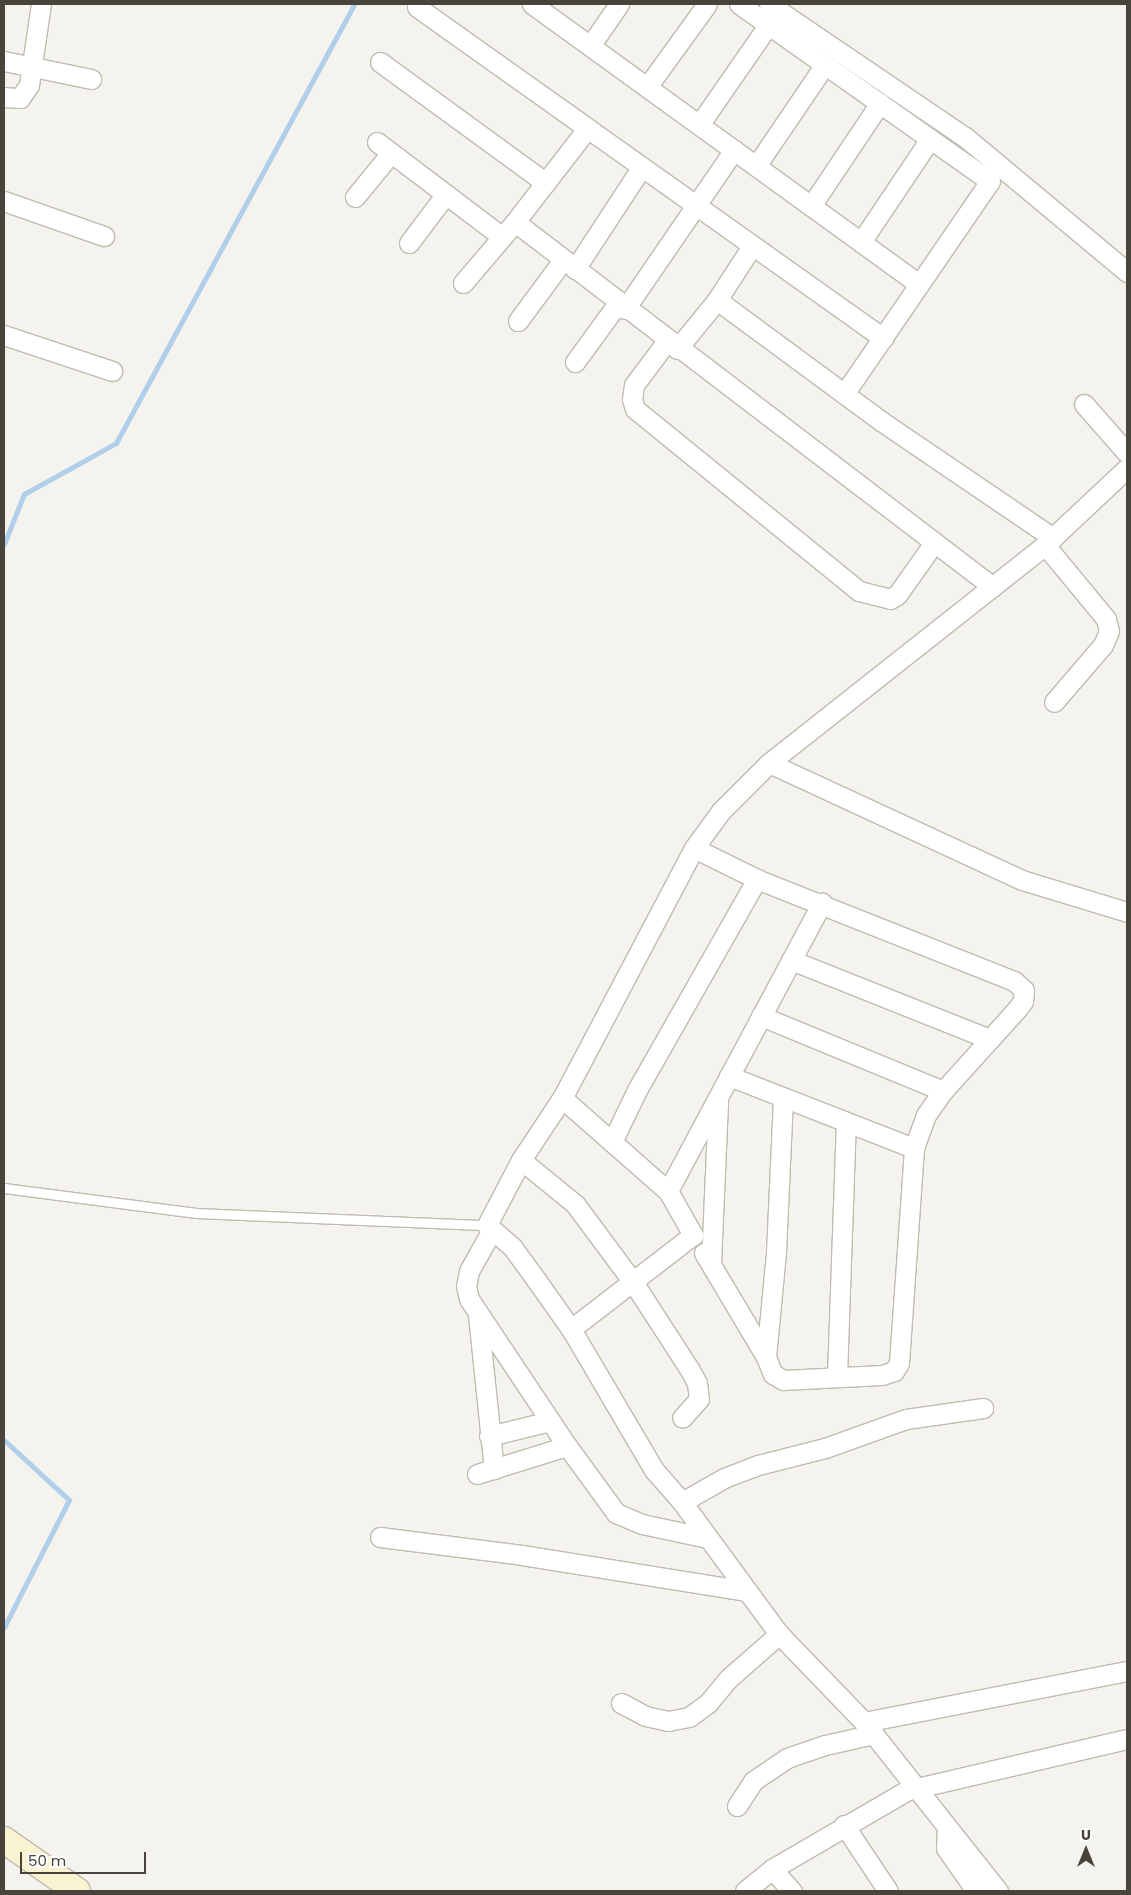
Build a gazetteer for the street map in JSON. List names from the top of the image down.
{
  "scale_bar": "50 m",
  "north": "top"
}
